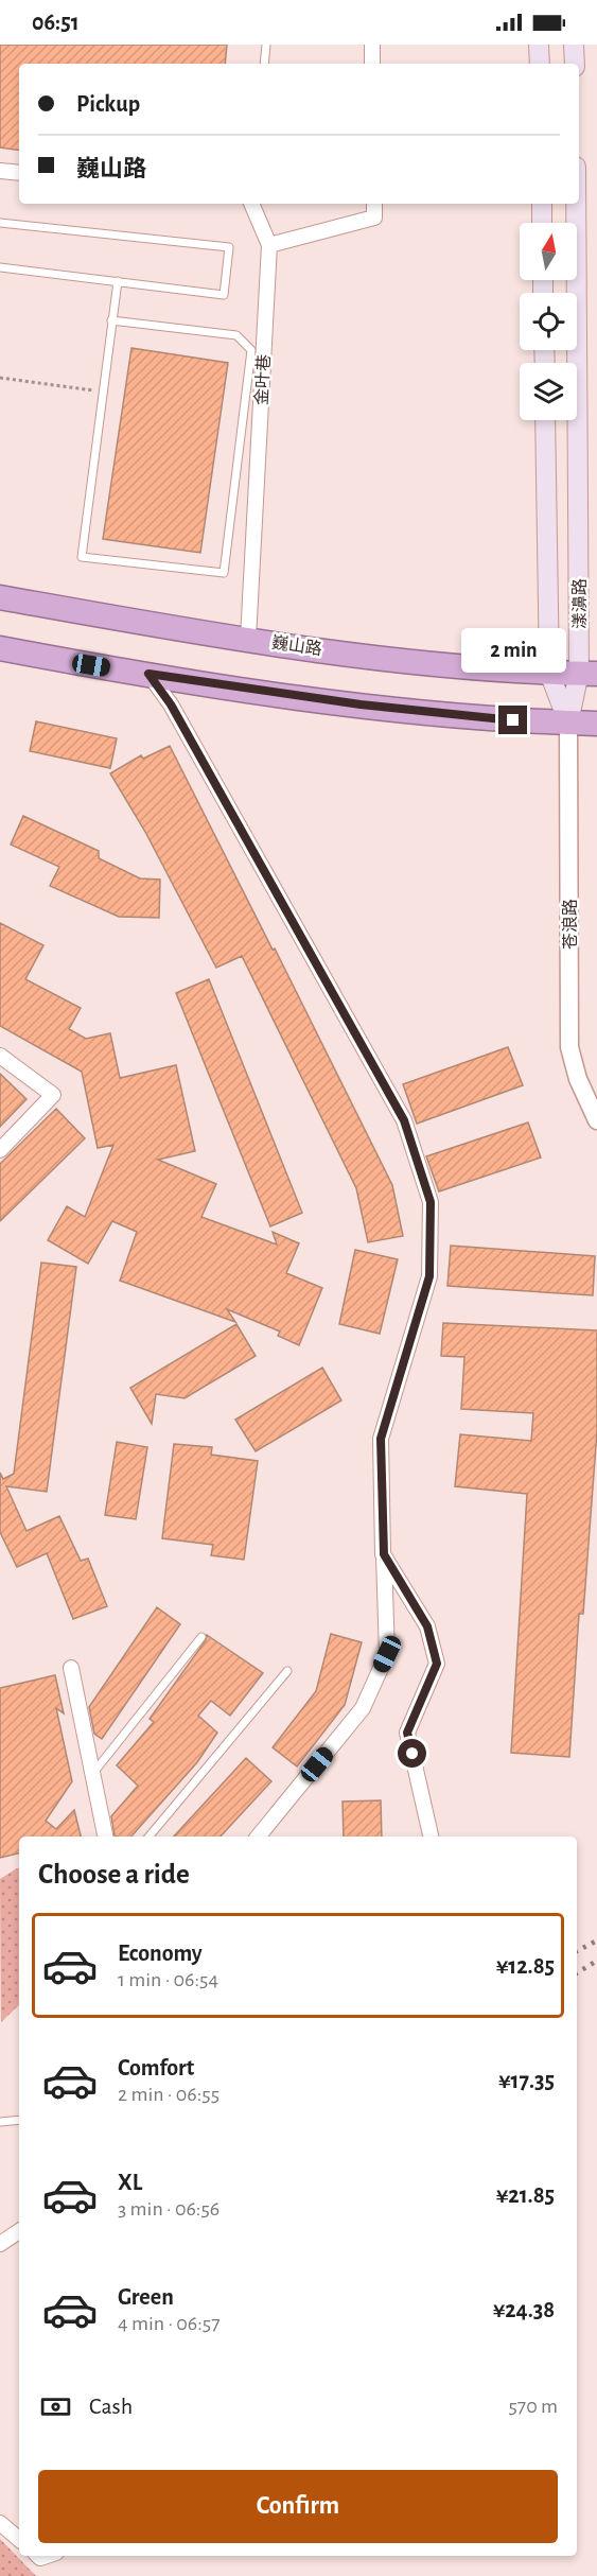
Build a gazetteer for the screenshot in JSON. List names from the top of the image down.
{
  "streets": {
    "highway": ["巍山路"],
    "main road": ["漾濞路"],
    "street": ["金叶巷", "苍浪路"]
  },
  "crossings": [
    ["金叶巷", "巍山路"],
    ["漾濞路", "巍山路"],
    ["漾濞路", "苍浪路"]
  ],
  "north": "top",
  "page": {
    "status": "06:51",
    "banner": ["Pickup", "巍山路"],
    "bubble": "2 min",
    "heading": "Choose a ride",
    "list": [
      {
        "name": "Economy",
        "note": "1 min · 06:54",
        "value": "¥12.85"
      },
      {
        "name": "Comfort",
        "note": "2 min · 06:55",
        "value": "¥17.35"
      },
      {
        "name": "XL",
        "note": "3 min · 06:56",
        "value": "¥21.85"
      },
      {
        "name": "Green",
        "note": "4 min · 06:57",
        "value": "¥24.38"
      }
    ],
    "pay": ["Cash", "570 m"],
    "buttons": "Confirm"
  }
}
